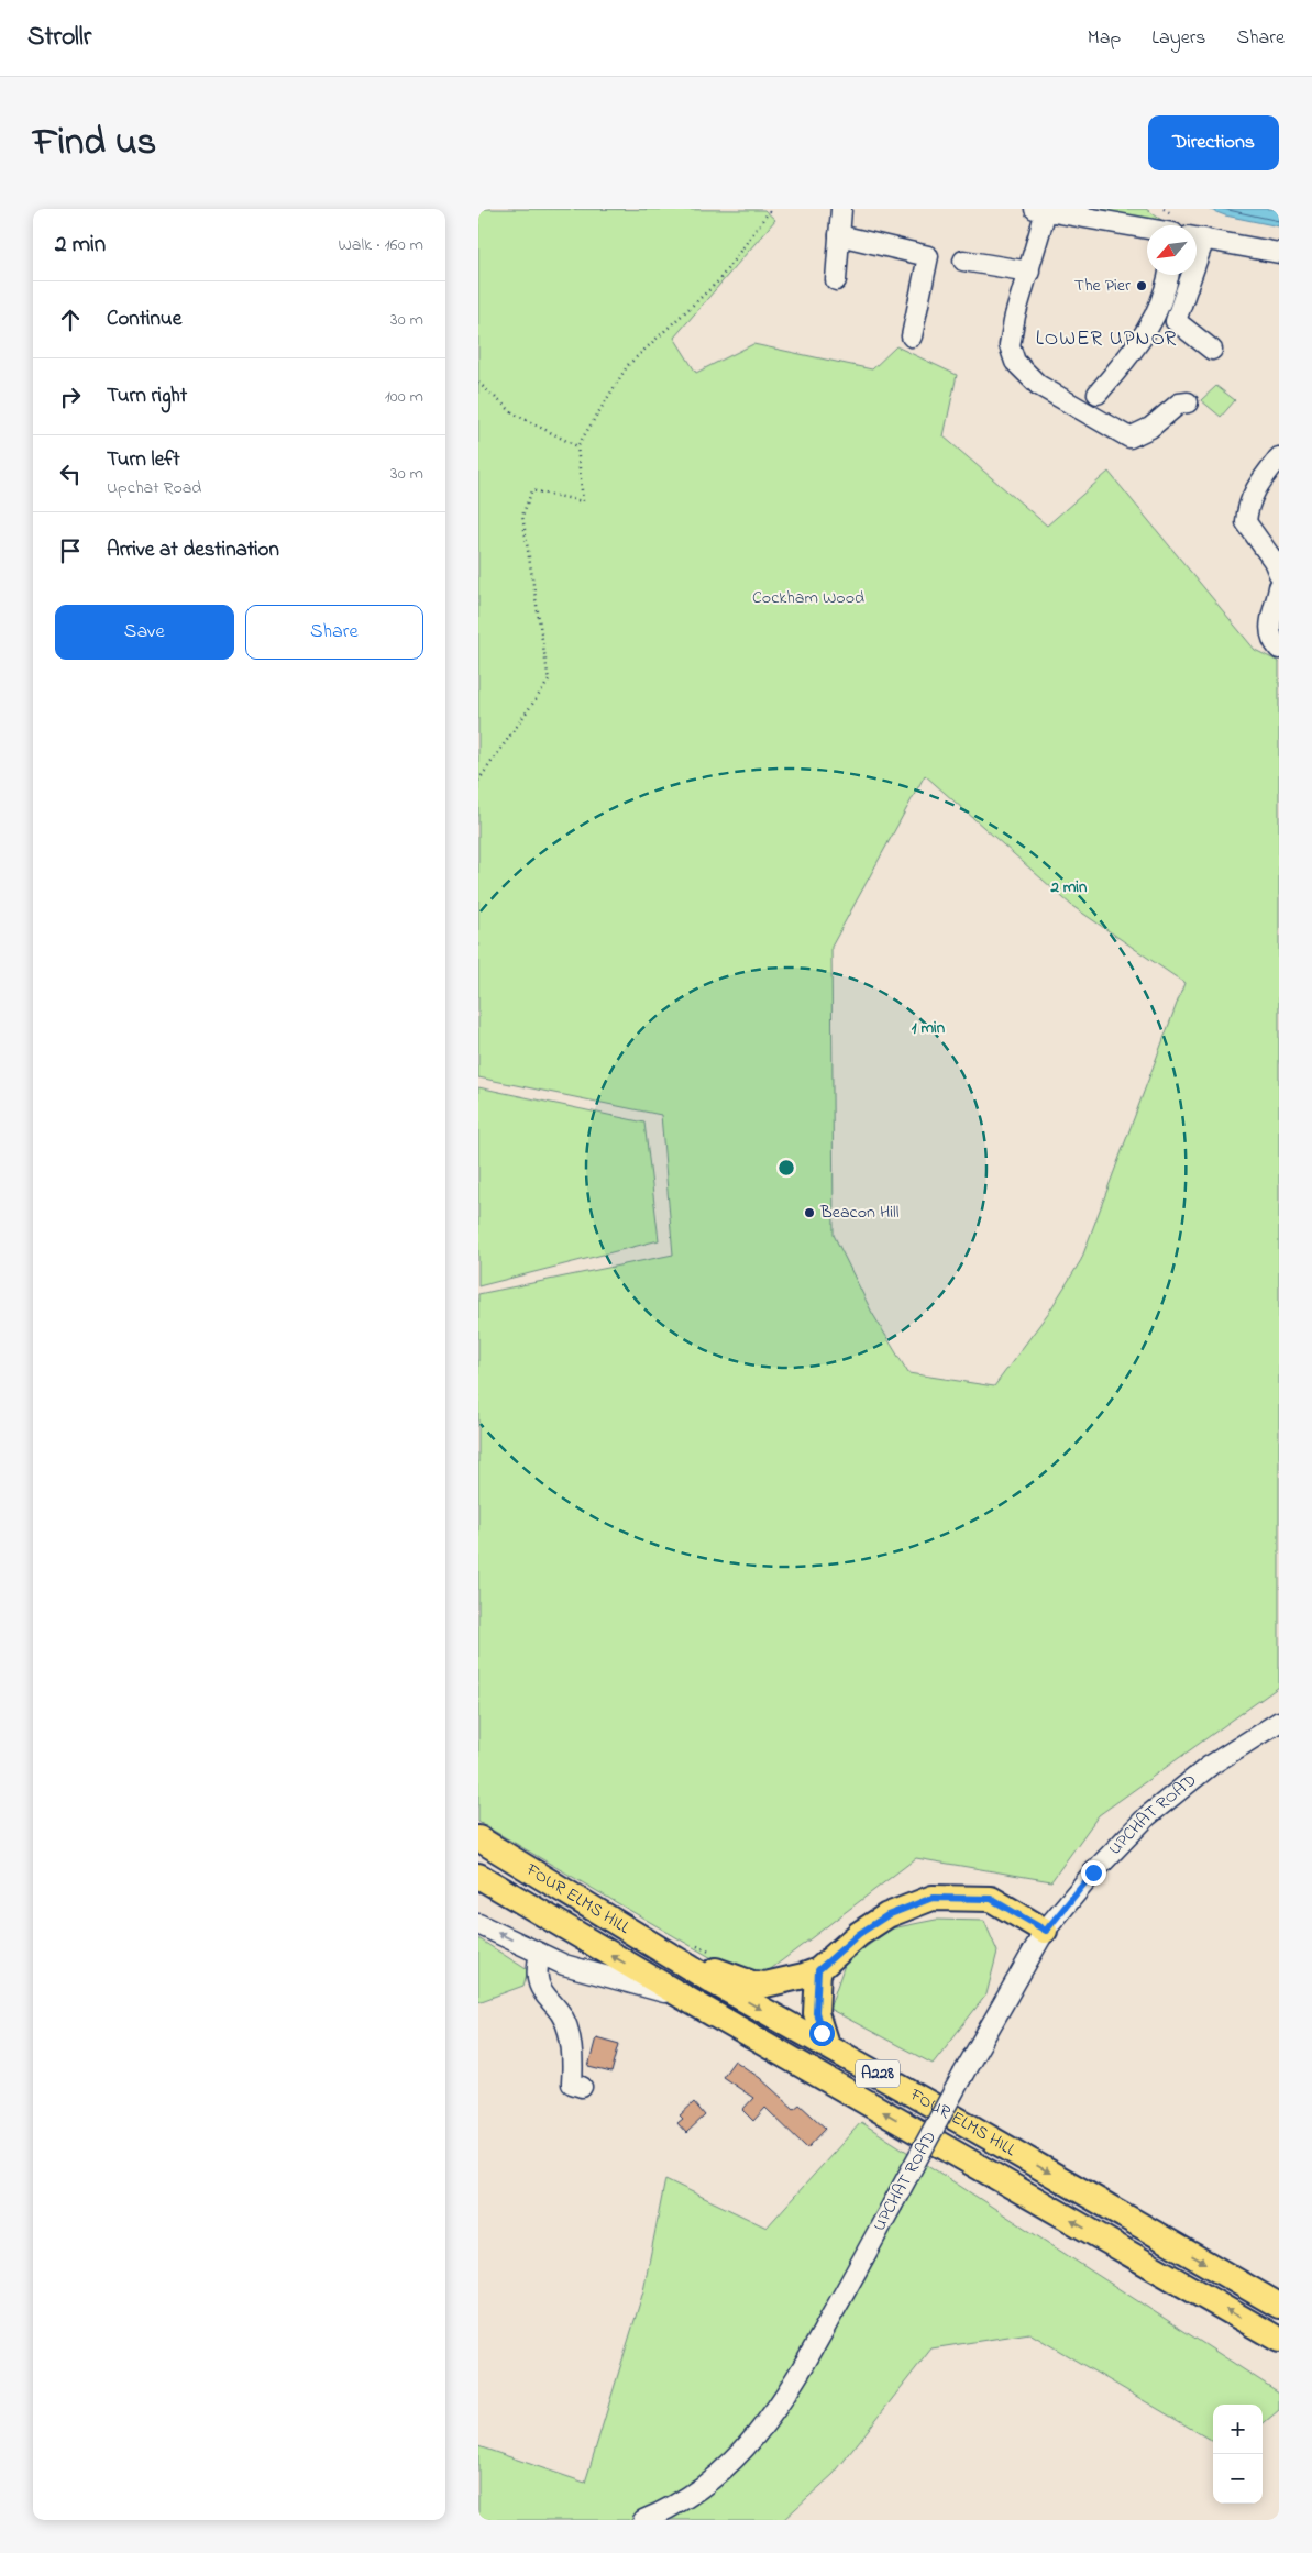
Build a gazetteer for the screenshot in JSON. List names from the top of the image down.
{
  "streets": {
    "main road": ["FOUR ELMS HILL", "A228"],
    "street": ["UPCHAT ROAD"]
  },
  "districts": ["LOWER UPNOR"],
  "parks": ["Cockham Wood"],
  "places": ["The Pier", "Beacon Hill"],
  "north": "bottom left",
  "page": {
    "header": "Strollr",
    "nav": ["Map", "Layers", "Share"],
    "title": "Find us",
    "buttons": [
      "Directions",
      ["Save", "Share"]
    ],
    "heading": ["2 min", "Walk · 160 m"],
    "list": [
      ["Continue", "30 m"],
      ["Turn right", "100 m"],
      ["Turn left", "Upchat Road", "30 m"],
      "Arrive at destination"
    ],
    "map_buttons": ["+", "−"]
  },
  "rings": ["2 min", "1 min"]
}
